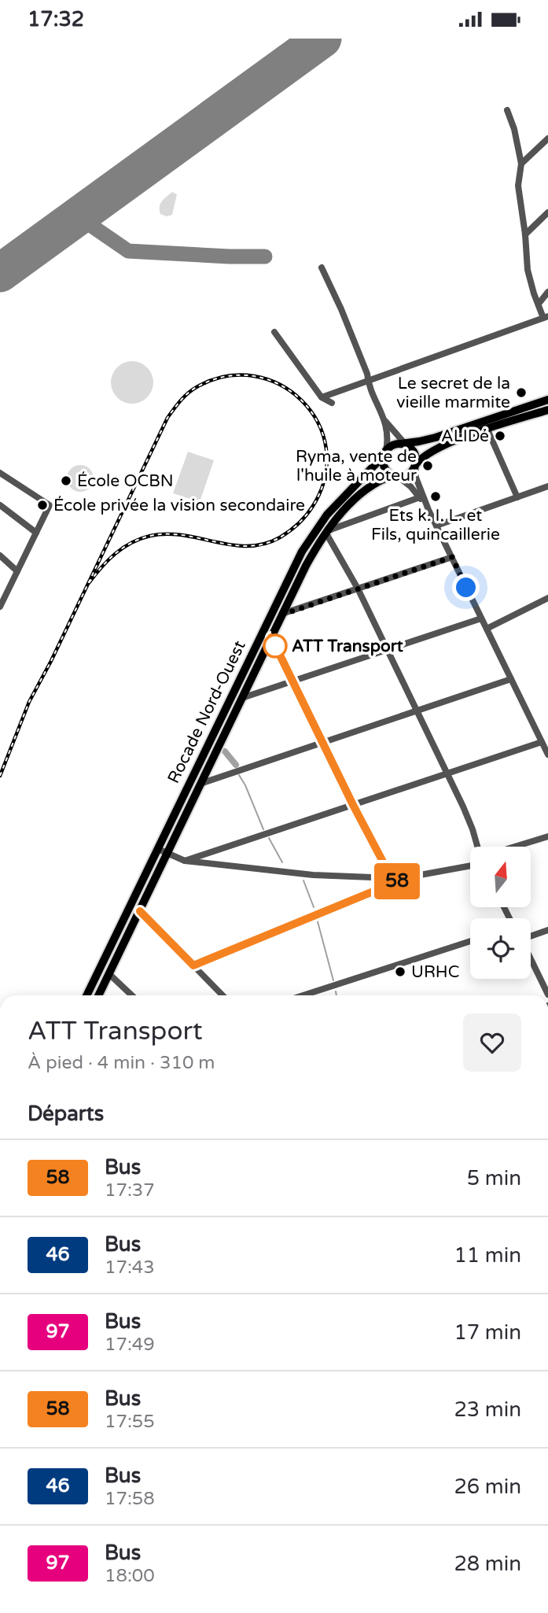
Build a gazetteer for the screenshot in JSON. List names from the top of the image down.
{
  "streets": {
    "main road": ["Rocade Nord-Ouest"]
  },
  "places": [
    "Le secret de la vieille marmite",
    "ALIDé",
    "Ryma, vente de l'huile à moteur",
    "École OCBN",
    "Ets k. I. L. et Fils, quincaillerie",
    "École privée la vision secondaire",
    "ATT Transport",
    "URHC"
  ],
  "lines": ["bus line 58"],
  "north": "top",
  "page": {
    "status": "17:32",
    "on_map": "58",
    "heading": [
      ["ATT Transport", "À pied · 4 min · 310 m"],
      "Départs"
    ],
    "list": [
      {
        "mark": "58",
        "name": "Bus",
        "note": "17:37",
        "value": "5 min"
      },
      {
        "mark": "46",
        "name": "Bus",
        "note": "17:43",
        "value": "11 min"
      },
      {
        "mark": "97",
        "name": "Bus",
        "note": "17:49",
        "value": "17 min"
      },
      {
        "mark": "58",
        "name": "Bus",
        "note": "17:55",
        "value": "23 min"
      },
      {
        "mark": "46",
        "name": "Bus",
        "note": "17:58",
        "value": "26 min"
      },
      {
        "mark": "97",
        "name": "Bus",
        "note": "18:00",
        "value": "28 min"
      }
    ]
  }
}
